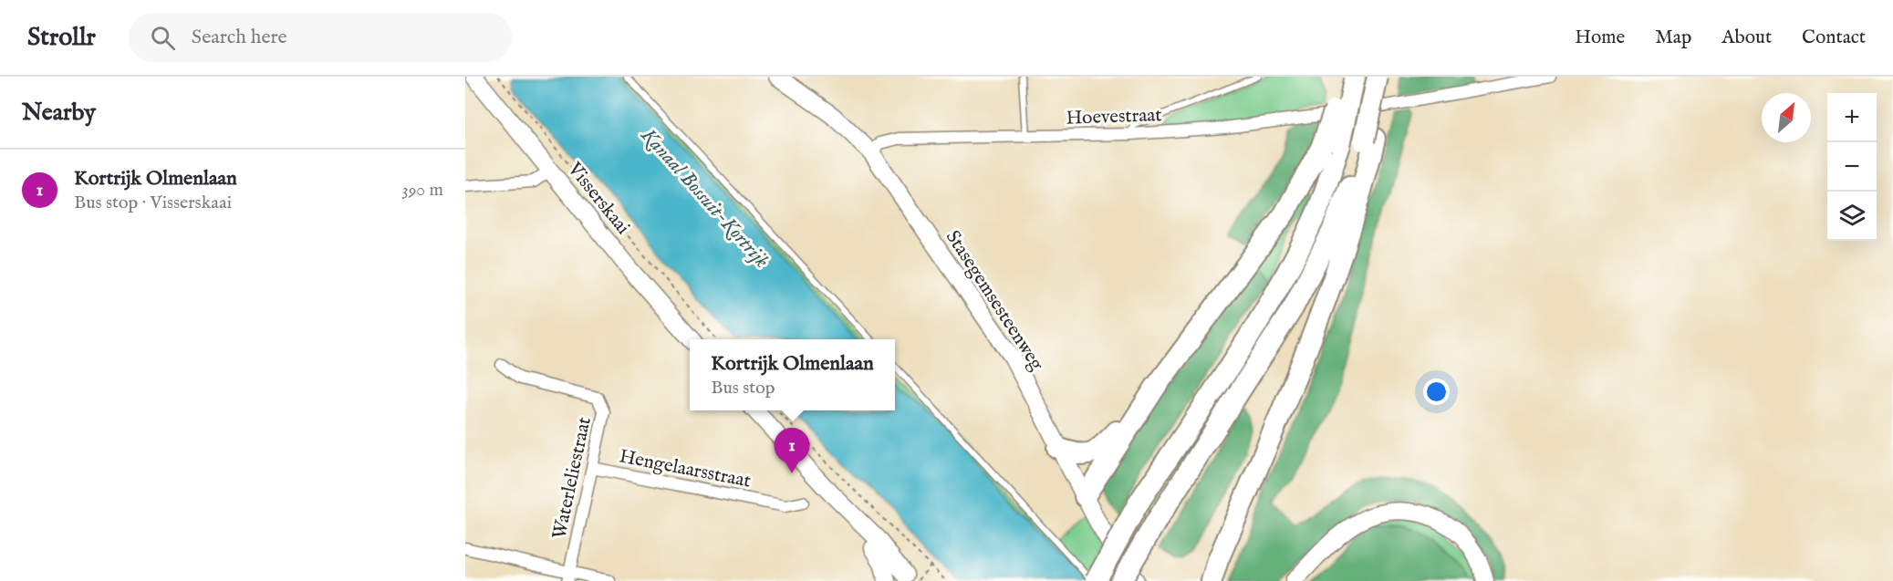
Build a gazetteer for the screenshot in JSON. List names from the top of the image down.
{
  "streets": {
    "street": [
      "Hoevestraat",
      "Visserskaai",
      "Stasegemsesteenweg",
      "Hengelaarsstraat",
      "Waterleliestraat"
    ]
  },
  "crossings": [
    ["Hoevestraat", "Stasegemsesteenweg"],
    ["Hengelaarsstraat", "Waterleliestraat"]
  ],
  "water": ["Kanaal Bossuit-Kortrijk"],
  "north": "top right",
  "page": {
    "header": "Strollr",
    "search": "Search here",
    "nav": [
      "Home",
      "Map",
      "About",
      "Contact"
    ],
    "heading": "Nearby",
    "map_buttons": ["+", "−"],
    "list": [
      {
        "mark": "1",
        "name": "Kortrijk Olmenlaan",
        "note": "Bus stop · Visserskaai",
        "value": "390 m"
      }
    ],
    "popup": ["Kortrijk Olmenlaan", "Bus stop"],
    "pins": "1"
  }
}
